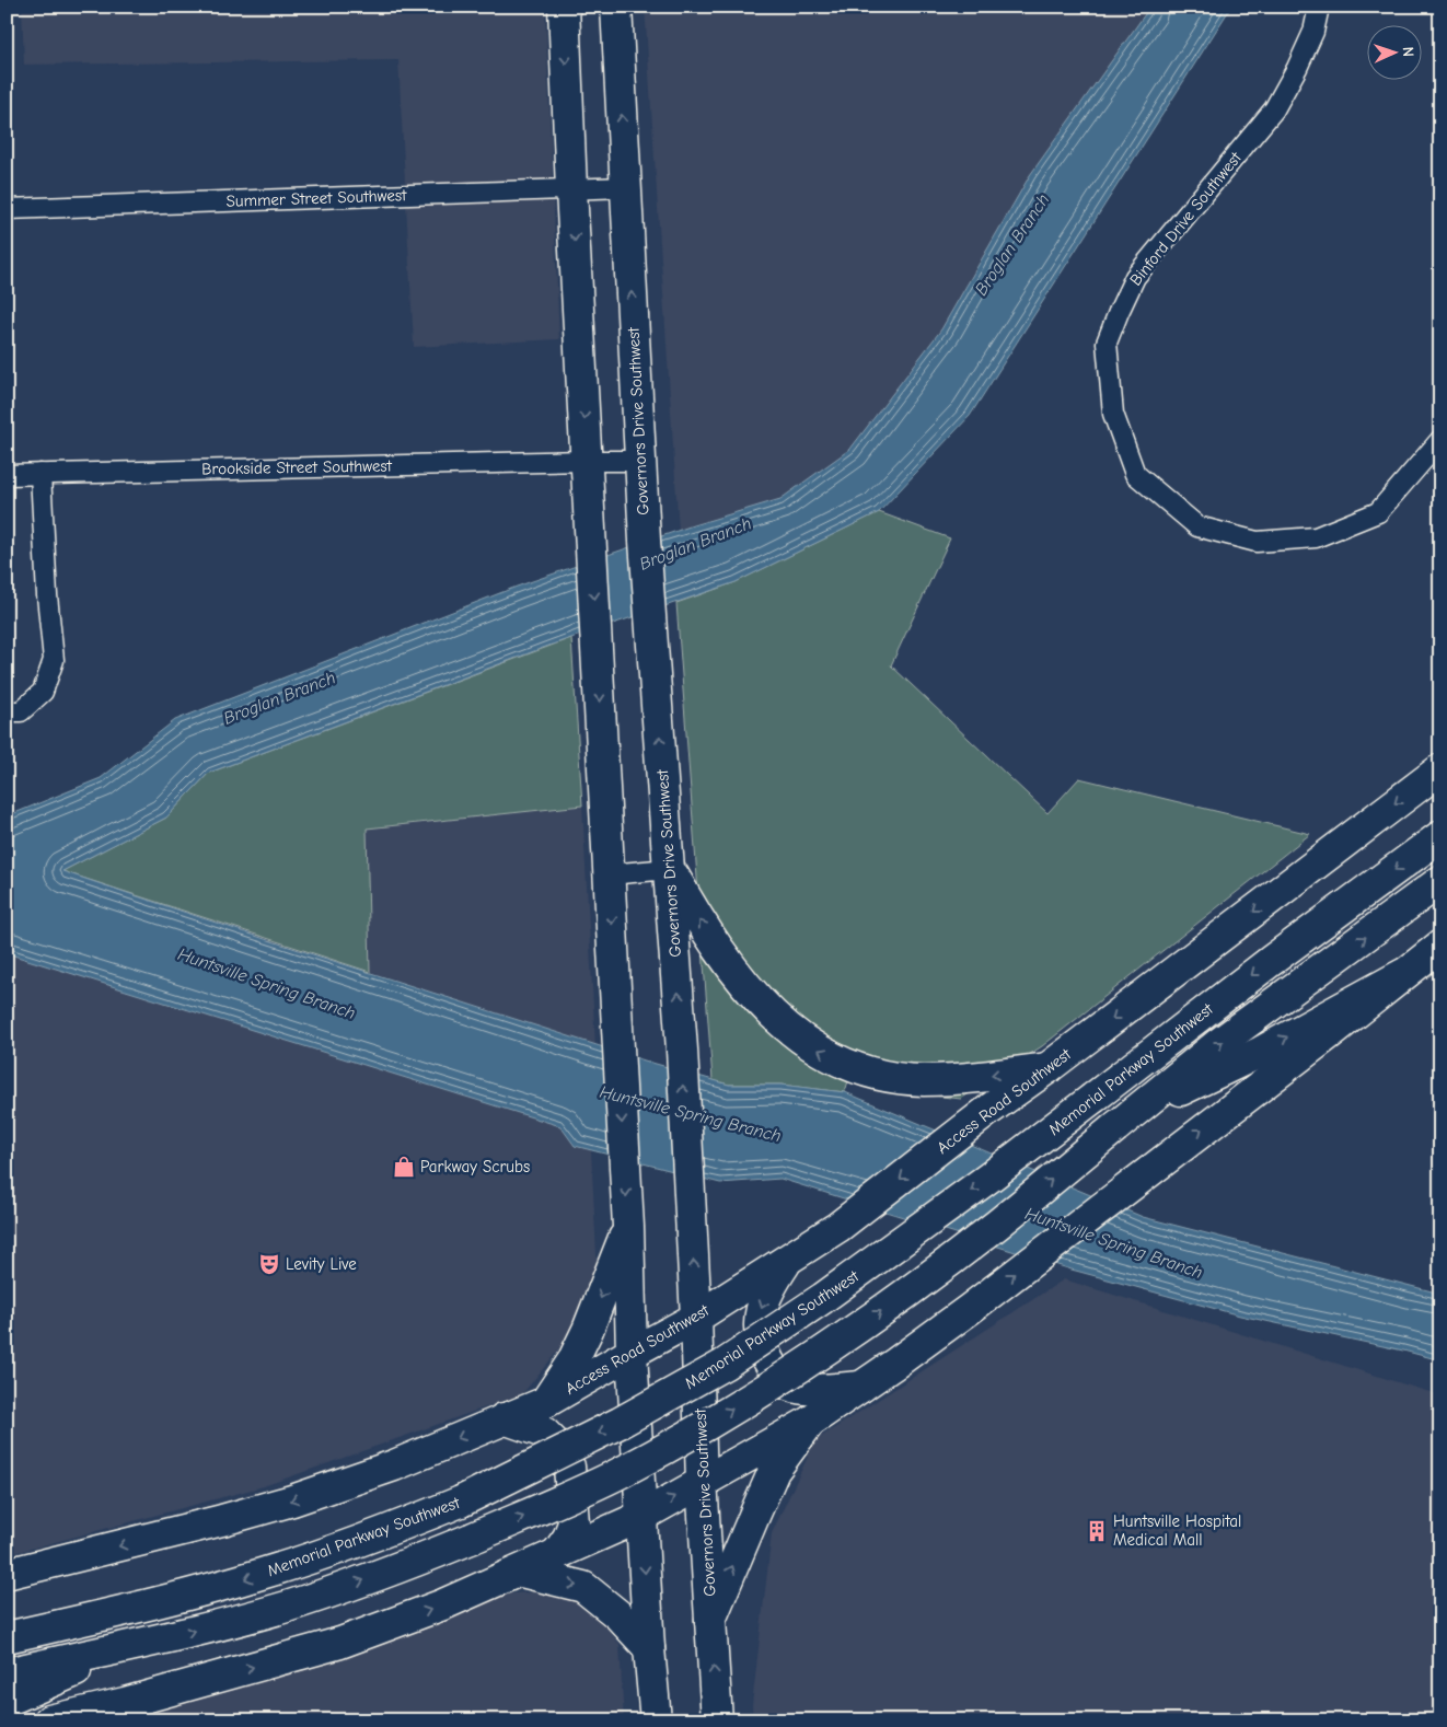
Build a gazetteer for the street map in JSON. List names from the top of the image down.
{
  "streets": {
    "main road": ["Governors Drive Southwest", "Memorial Parkway Southwest", "Access Road Southwest"],
    "street": ["Summer Street Southwest", "Binford Drive Southwest", "Brookside Street Southwest"]
  },
  "crossings": [
    ["Summer Street Southwest", "Governors Drive Southwest"],
    ["Governors Drive Southwest", "Brookside Street Southwest"],
    ["Governors Drive Southwest", "Access Road Southwest"]
  ],
  "water": ["Broglan Branch", "Huntsville Spring Branch"],
  "places": {
    "shop": ["Parkway Scrubs"],
    "theatre": ["Levity Live"],
    "building": ["Huntsville Hospital Medical Mall"]
  },
  "north": "right"
}
